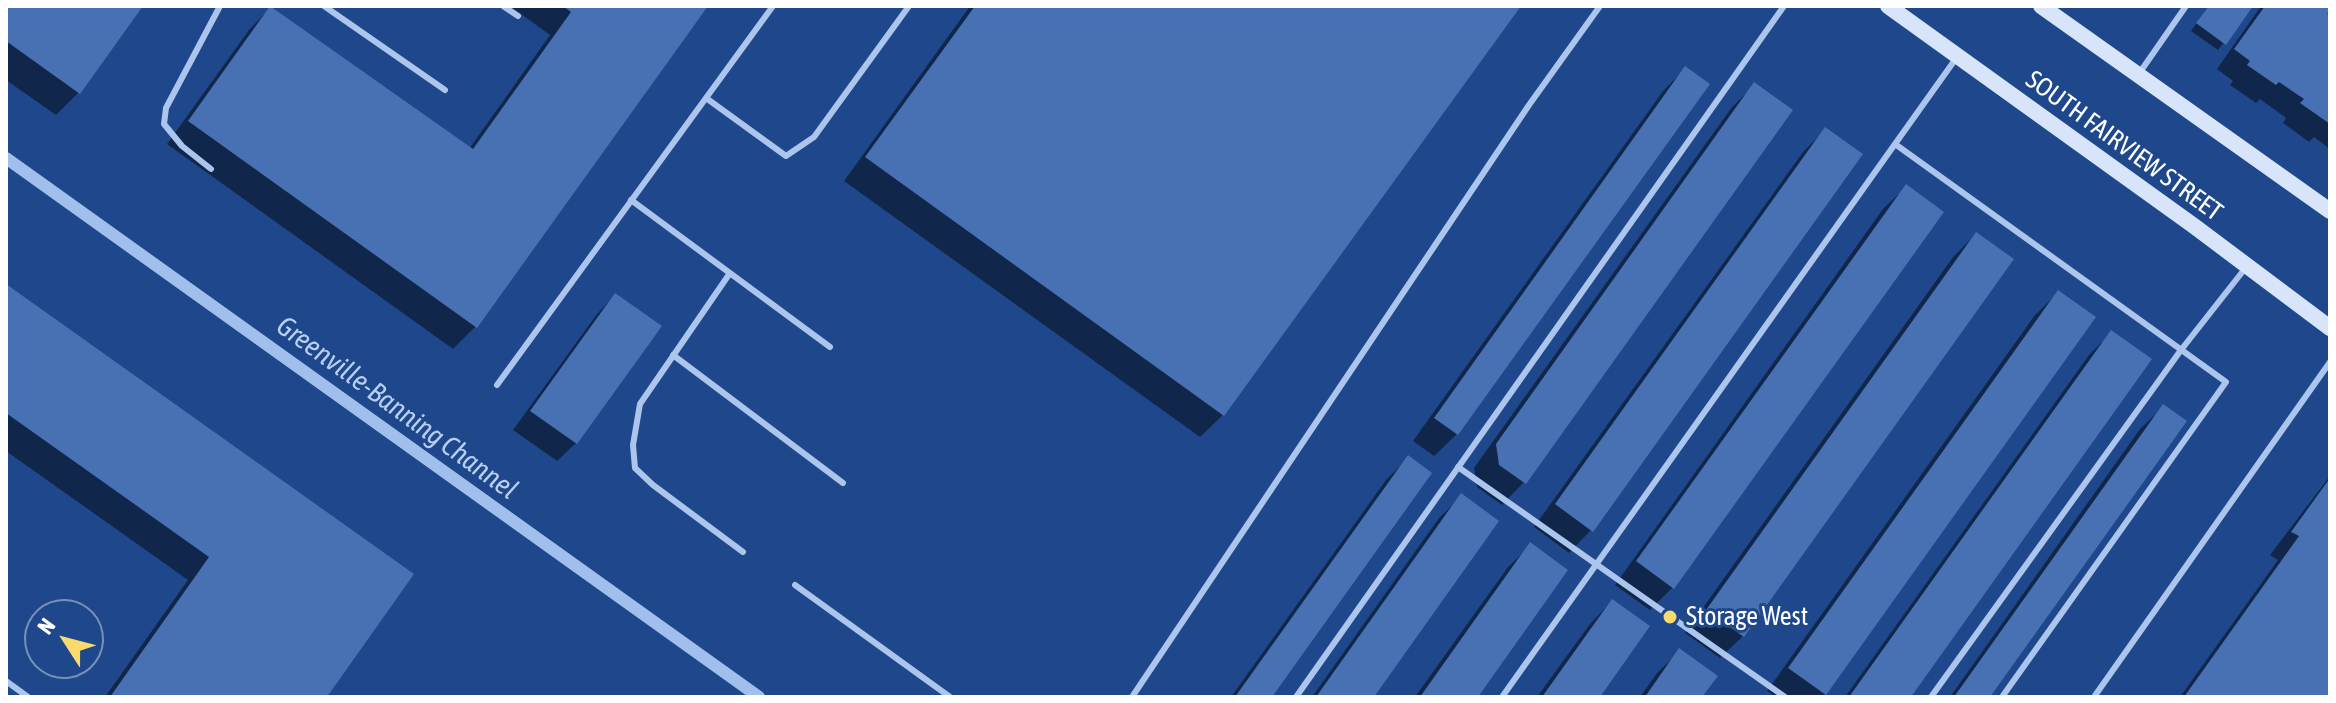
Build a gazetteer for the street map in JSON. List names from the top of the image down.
{
  "streets": {
    "main road": ["SOUTH FAIRVIEW STREET"]
  },
  "water": ["Greenville-Banning Channel"],
  "places": ["Storage West"],
  "north": "top left"
}
